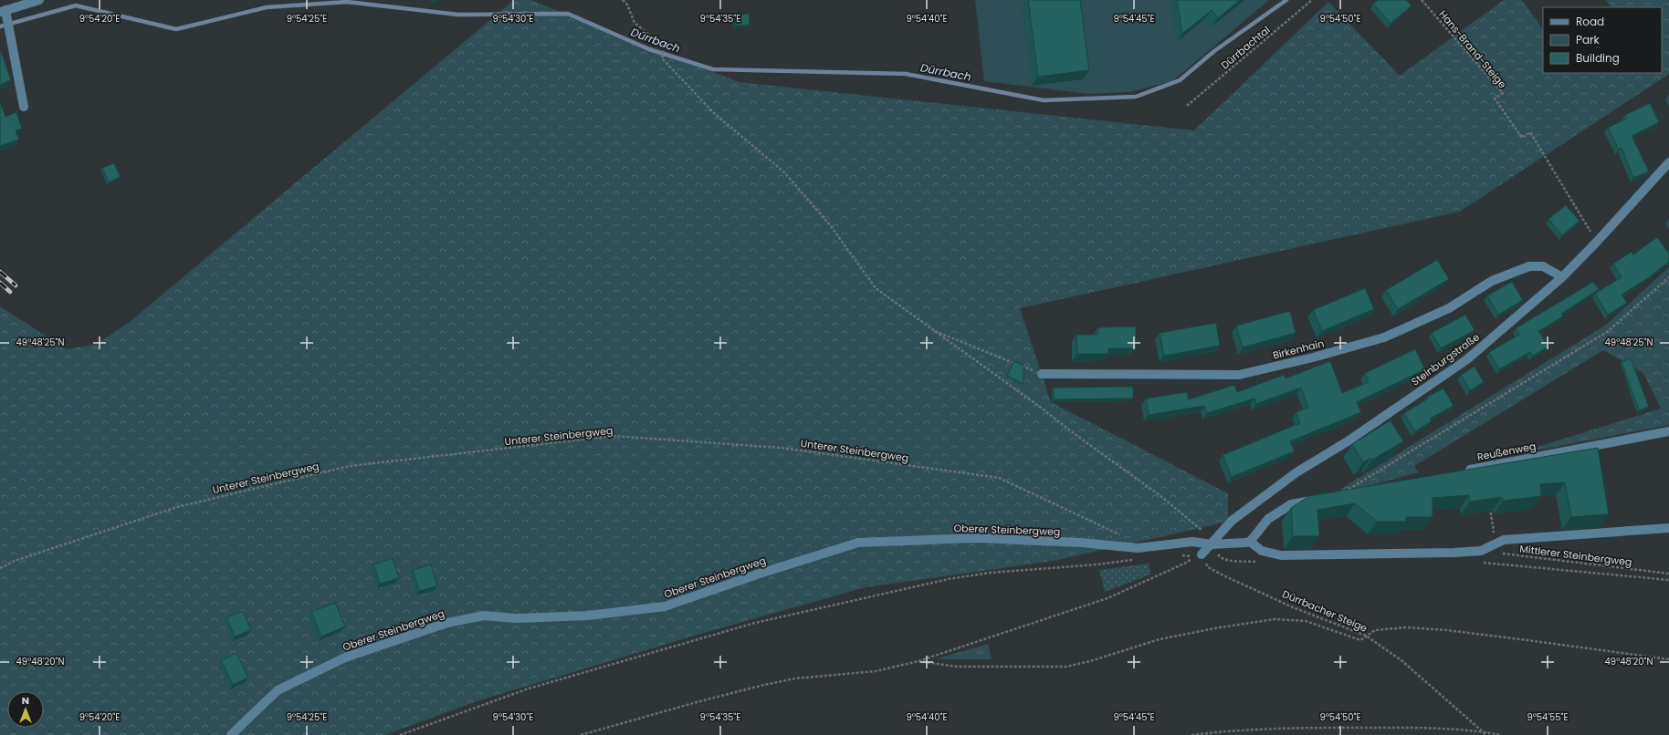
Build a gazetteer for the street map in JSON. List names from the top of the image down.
{
  "streets": {
    "street": [
      "Birkenhain",
      "Steinburgstraße",
      "Reußenweg",
      "Oberer Steinbergweg"
    ],
    "path": [
      "Dürrbachtal",
      "Hans-Brand-Steige",
      "Unterer Steinbergweg",
      "Mittlerer Steinbergweg",
      "Dürrbacher Steige"
    ]
  },
  "crossings": [
    ["Hans-Brand-Steige", "Steinburgstraße"],
    ["Birkenhain", "Steinburgstraße"],
    ["Steinburgstraße", "Oberer Steinbergweg"],
    ["Steinburgstraße", "Dürrbacher Steige"],
    ["Unterer Steinbergweg", "Oberer Steinbergweg"]
  ],
  "water": ["Dürrbach"],
  "legend": ["Road", "Park", "Building"],
  "north": "top",
  "coordinates": [
    "9°54'20\"E",
    "9°54'25\"E",
    "9°54'30\"E",
    "9°54'35\"E",
    "9°54'40\"E",
    "9°54'45\"E",
    "9°54'50\"E",
    "49°48'25\"N",
    "49°48'20\"N",
    "9°54'55\"E"
  ]
}
